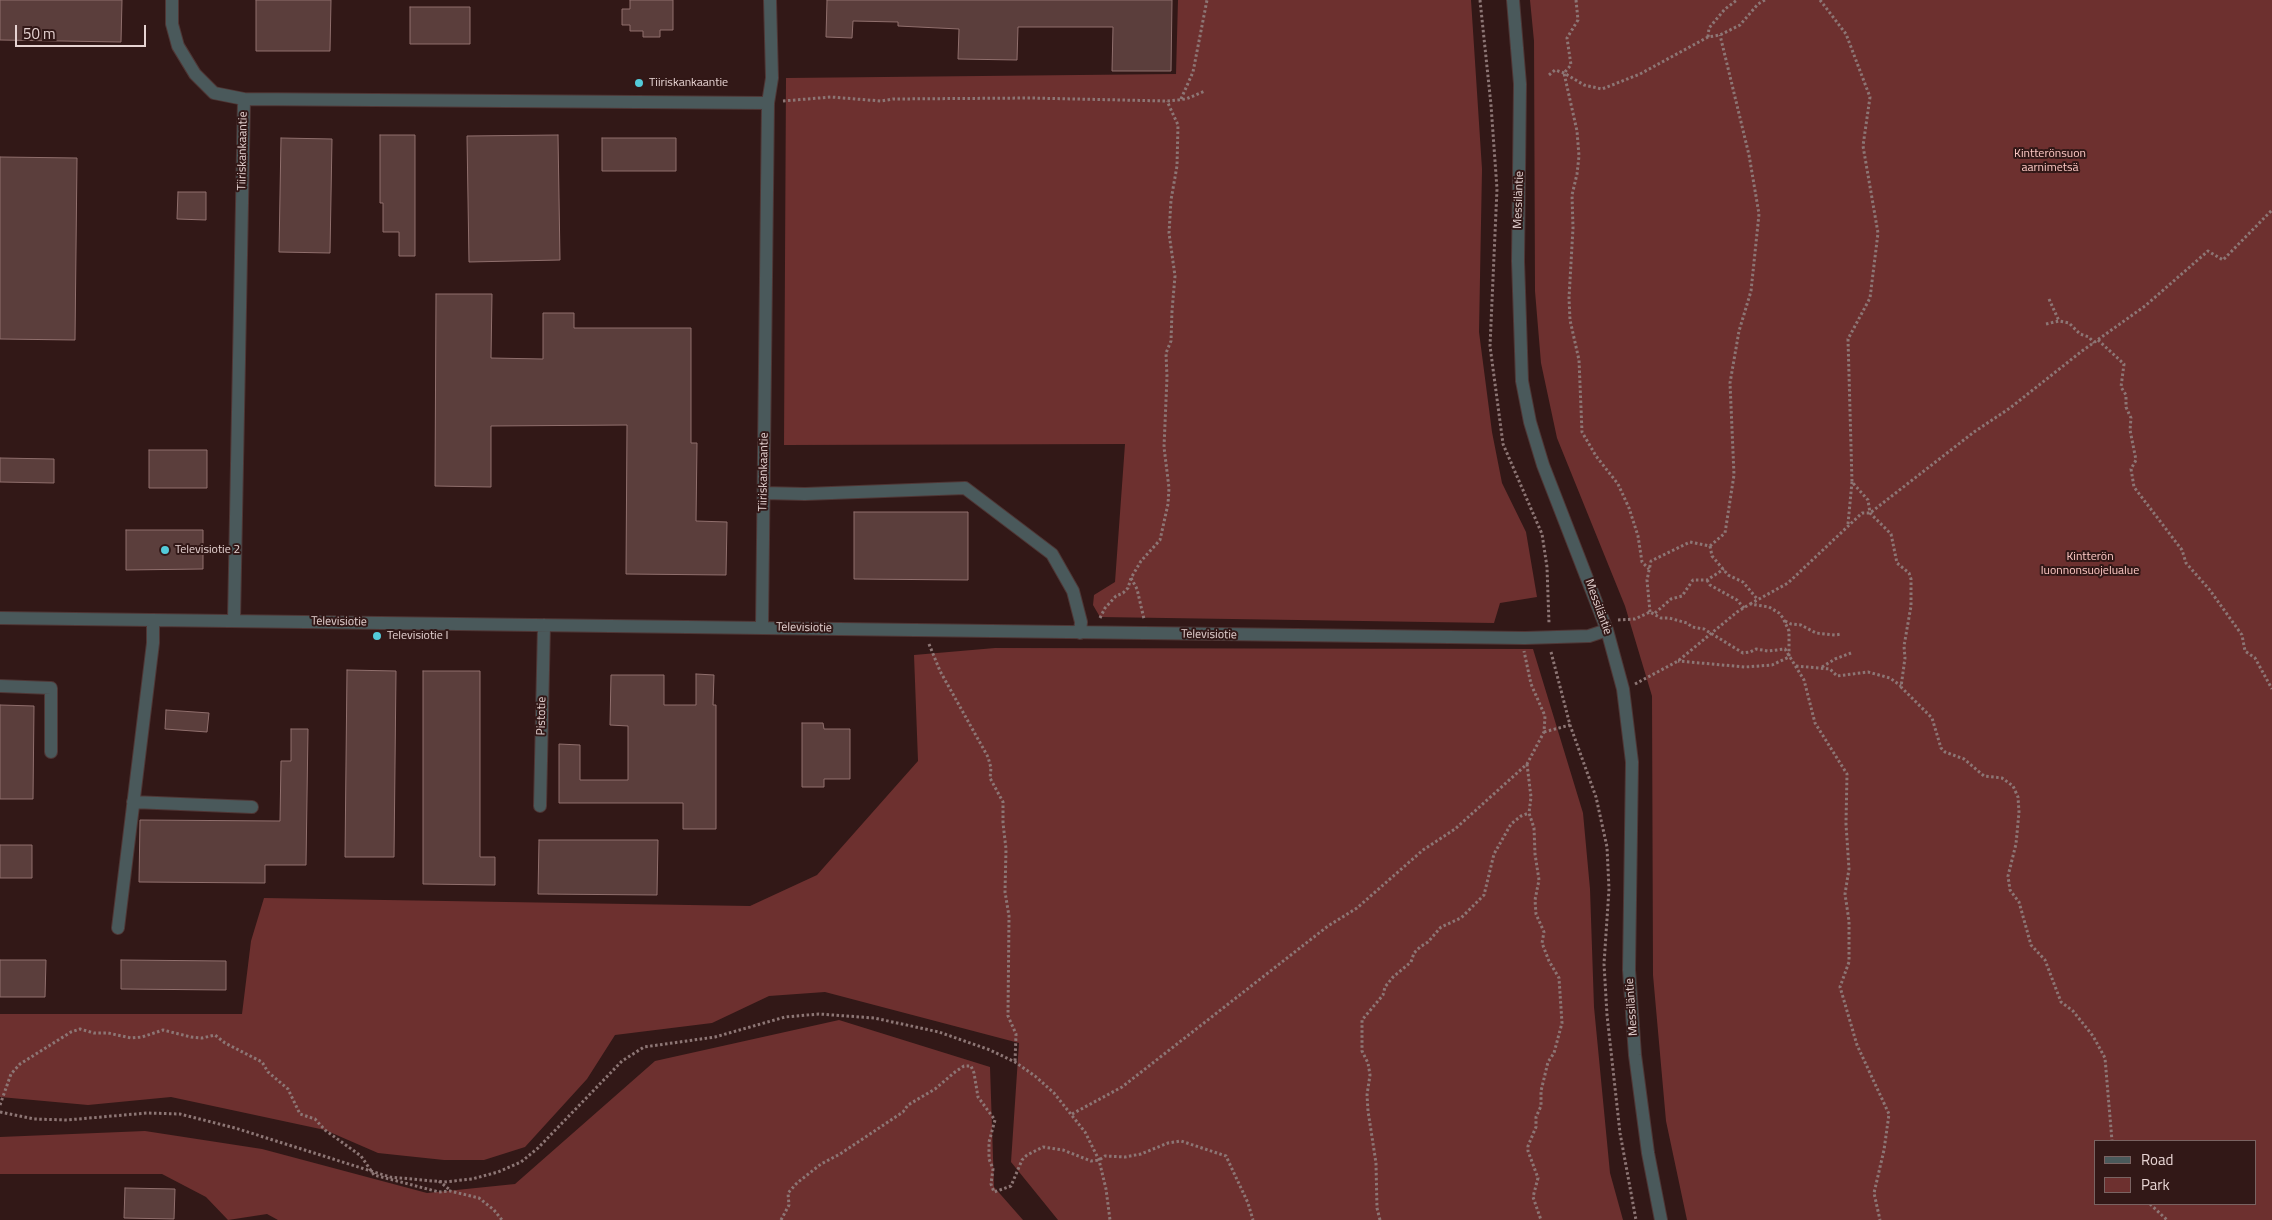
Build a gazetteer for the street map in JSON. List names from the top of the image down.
{
  "streets": {
    "street": [
      "Tiiriskankaantie",
      "Messiläntie",
      "Televisiotie",
      "Pistotie"
    ]
  },
  "crossings": [
    ["Tiiriskankaantie", "Televisiotie"],
    ["Messiläntie", "Televisiotie"],
    ["Televisiotie", "Pistotie"]
  ],
  "parks": ["Kintterönsuon aarnimetsä", "Kintterön luonnonsuojelualue"],
  "places": ["Tiiriskankaantie", "Televisiotie 2", "Televisiotie I"],
  "legend": ["Road", "Park"],
  "scale_bar": "50 m"
}
